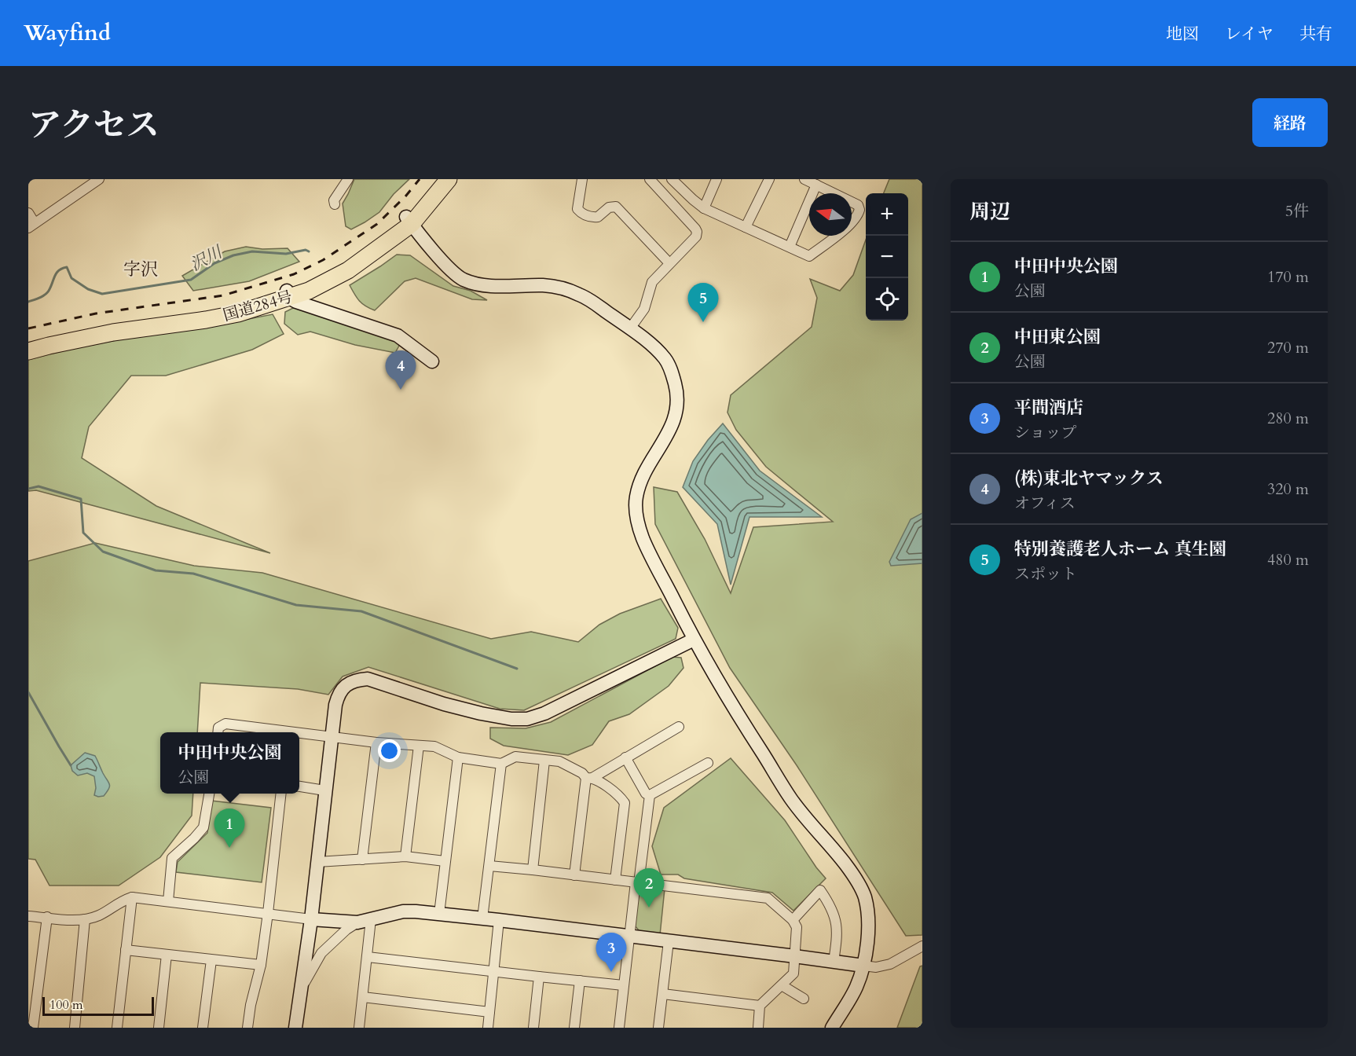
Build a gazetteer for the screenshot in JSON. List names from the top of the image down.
{
  "streets": {
    "highway": ["国道284号"]
  },
  "districts": ["字沢"],
  "water": ["沢川"],
  "scale_bar": "100 m",
  "north": "left",
  "page": {
    "header": "Wayfind",
    "nav": ["地図", "レイヤ", "共有"],
    "title": "アクセス",
    "buttons": "経路",
    "heading": ["周辺", "5件"],
    "map_buttons": ["+", "−"],
    "list": [
      {
        "mark": "1",
        "name": "中田中央公園",
        "note": "公園",
        "value": "170 m"
      },
      {
        "mark": "2",
        "name": "中田東公園",
        "note": "公園",
        "value": "270 m"
      },
      {
        "mark": "3",
        "name": "平間酒店",
        "note": "ショップ",
        "value": "280 m"
      },
      {
        "mark": "4",
        "name": "(株)東北ヤマックス",
        "note": "オフィス",
        "value": "320 m"
      },
      {
        "mark": "5",
        "name": "特別養護老人ホーム 真生園",
        "note": "スポット",
        "value": "480 m"
      }
    ],
    "pins": [
      "5",
      "4",
      "1",
      "2",
      "3"
    ],
    "popup": ["中田中央公園", "公園"],
    "scale": "100 m"
  }
}
